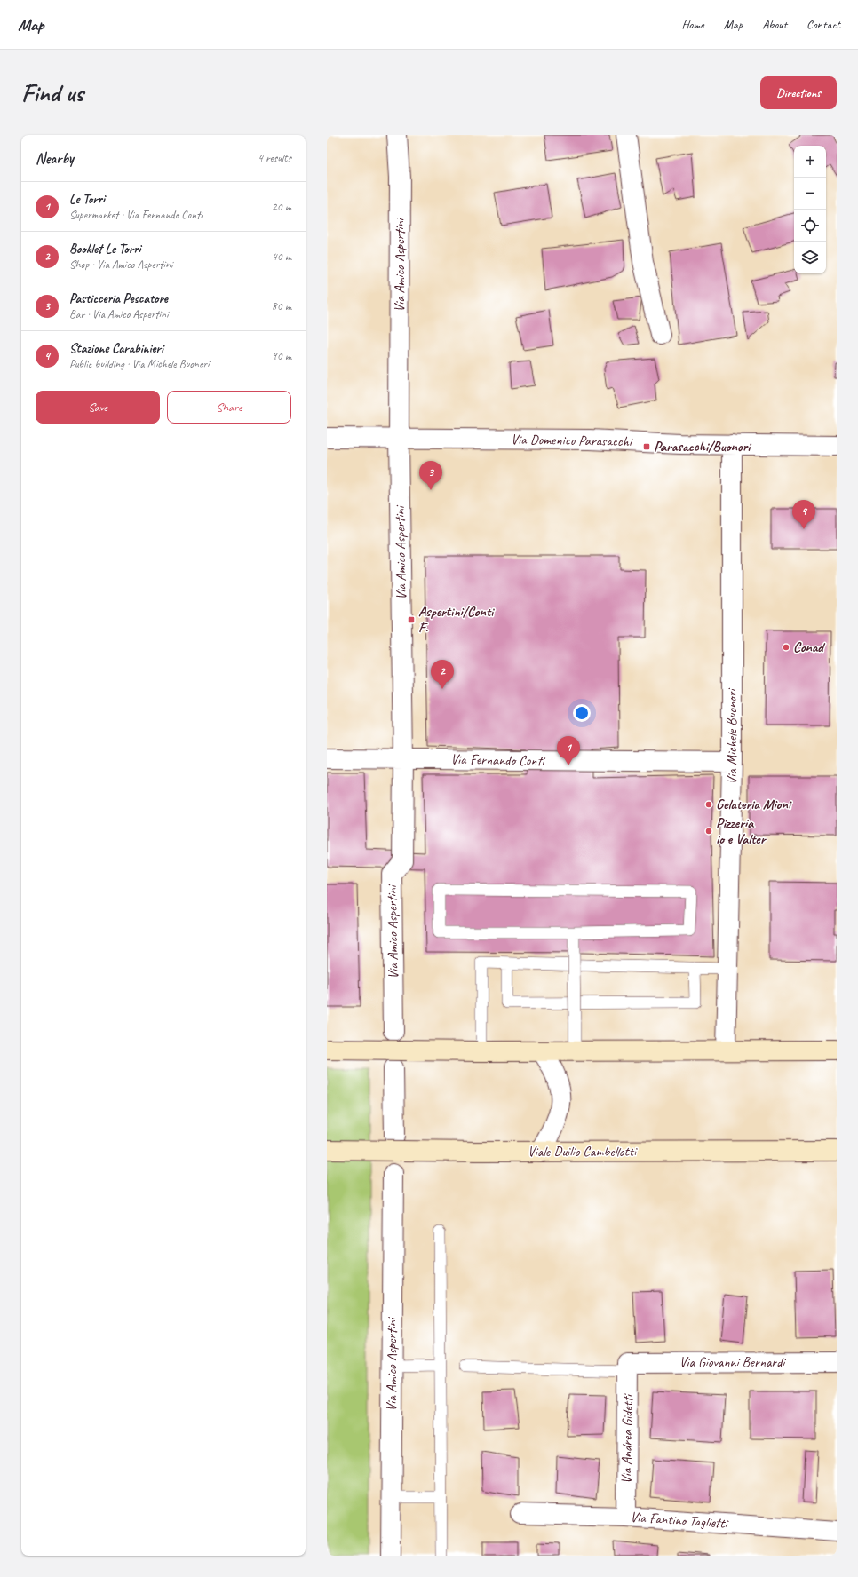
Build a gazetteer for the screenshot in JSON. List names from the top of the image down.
{
  "streets": {
    "main road": ["Viale Duilio Cambellotti"],
    "street": [
      "Via Amico Aspertini",
      "Via Domenico Parasacchi",
      "Via Michele Buonori",
      "Via Fernando Conti",
      "Via Giovanni Bernardi",
      "Via Andrea Gidetti",
      "Via Fantino Taglietti"
    ]
  },
  "crossings": [
    ["Via Amico Aspertini", "Via Domenico Parasacchi"],
    ["Via Amico Aspertini", "Via Fernando Conti"],
    ["Via Domenico Parasacchi", "Via Michele Buonori"],
    ["Via Michele Buonori", "Via Fernando Conti"],
    ["Via Giovanni Bernardi", "Via Andrea Gidetti"],
    ["Via Andrea Gidetti", "Via Fantino Taglietti"]
  ],
  "places": {
    "transit": ["Parasacchi/Buonori", "Aspertini/Conti F."],
    "other": ["Conad", "Gelateria Mioni", "Pizzeria io e Valter"]
  },
  "page": {
    "header": "Map",
    "nav": [
      "Home",
      "Map",
      "About",
      "Contact"
    ],
    "buttons": [
      "Directions",
      ["Save", "Share"]
    ],
    "title": "Find us",
    "heading": ["Nearby", "4 results"],
    "map_buttons": ["+", "−"],
    "list": [
      {
        "mark": "1",
        "name": "Le Torri",
        "note": "Supermarket · Via Fernando Conti",
        "value": "20 m"
      },
      {
        "mark": "2",
        "name": "Booklet Le Torri",
        "note": "Shop · Via Amico Aspertini",
        "value": "40 m"
      },
      {
        "mark": "3",
        "name": "Pasticceria Pescatore",
        "note": "Bar · Via Amico Aspertini",
        "value": "80 m"
      },
      {
        "mark": "4",
        "name": "Stazione Carabinieri",
        "note": "Public building · Via Michele Buonori",
        "value": "90 m"
      }
    ],
    "pins": [
      "3",
      "4",
      "2",
      "1"
    ]
  }
}
